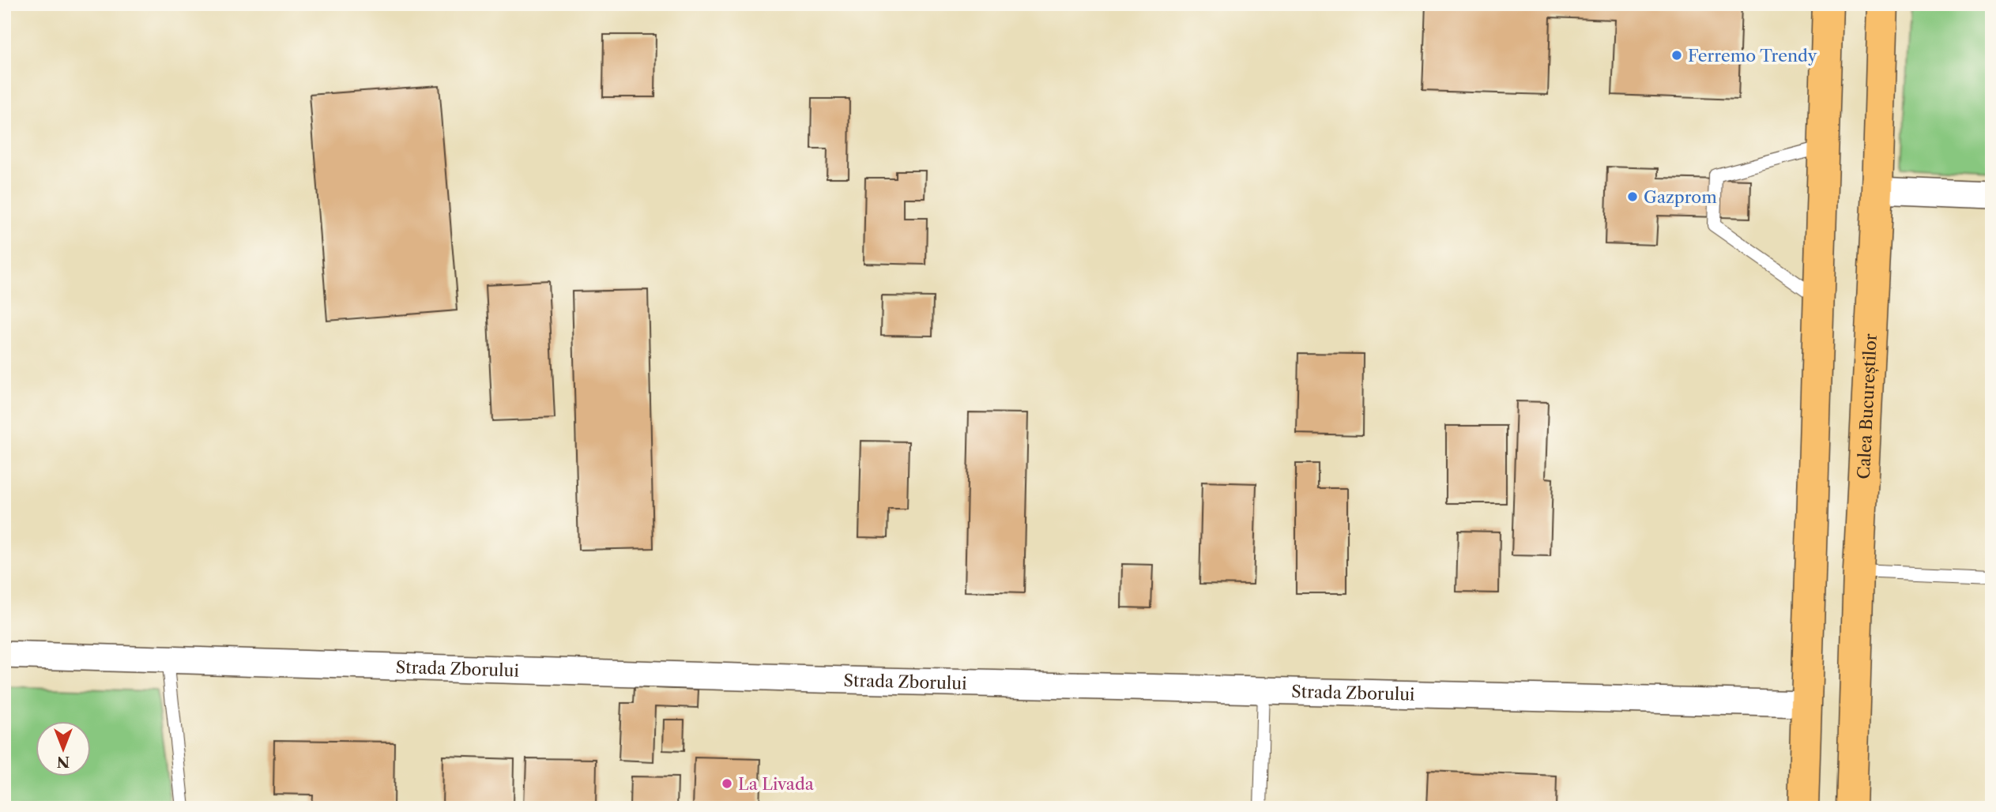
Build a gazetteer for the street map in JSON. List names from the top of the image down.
{
  "streets": {
    "highway": ["Calea Bucureștilor"],
    "street": ["Strada Zborului"]
  },
  "places": ["Ferremo Trendy", "Gazprom", "La Livada"],
  "north": "bottom"
}
